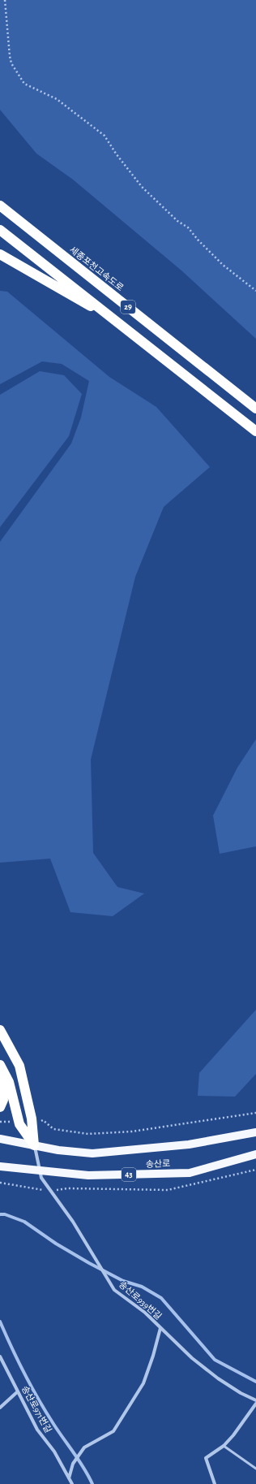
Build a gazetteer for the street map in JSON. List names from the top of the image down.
{
  "streets": {
    "highway": ["세종포천고속도로", "29"],
    "main road": ["송산로", "43"],
    "street": ["송산로939번길", "송산로971번길"]
  },
  "crossings": [
    ["송산로", "송산로939번길"]
  ]
}
